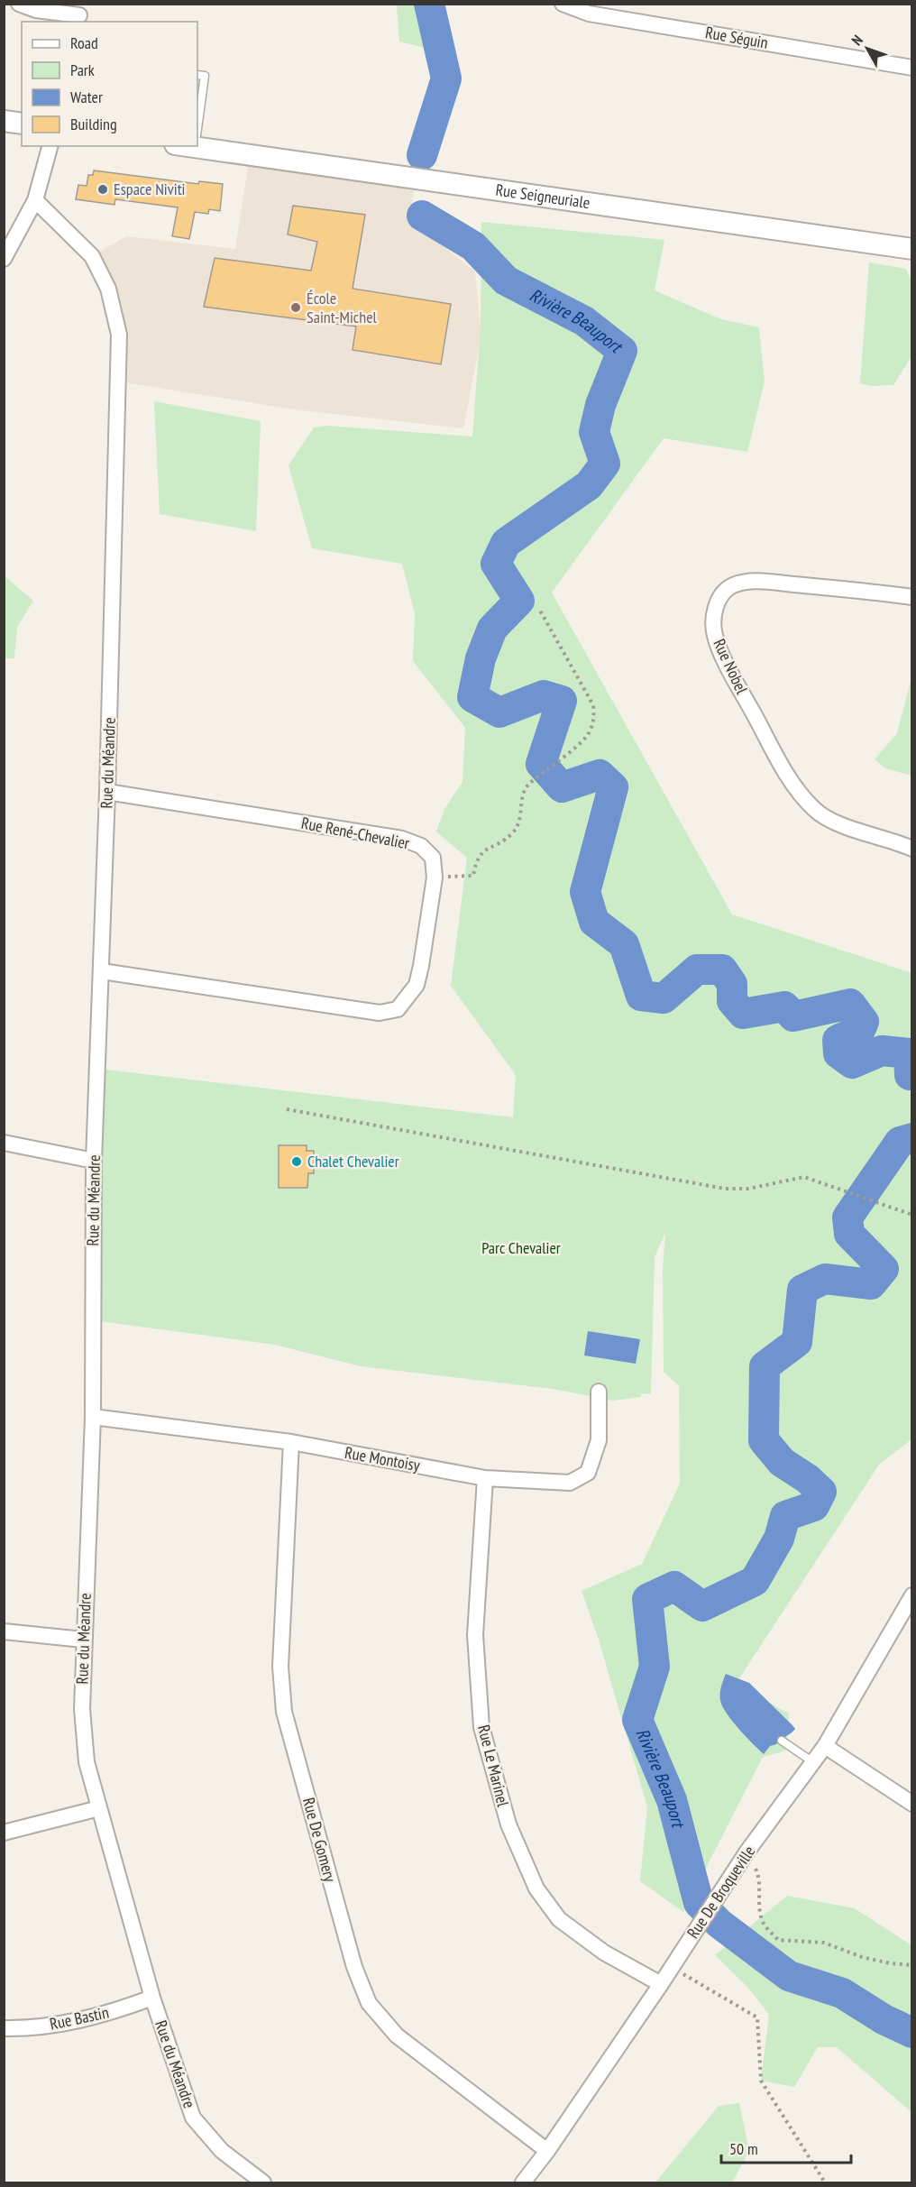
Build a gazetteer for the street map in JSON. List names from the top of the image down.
{
  "streets": {
    "street": [
      "Rue Séguin",
      "Rue Seigneuriale",
      "Rue Nobel",
      "Rue du Méandre",
      "Rue René-Chevalier",
      "Rue Montoisy",
      "Rue Le Marinel",
      "Rue De Gomery",
      "Rue De Broqueville",
      "Rue Bastin"
    ]
  },
  "crossings": [
    ["Rue du Méandre", "Rue René-Chevalier"],
    ["Rue du Méandre", "Rue Montoisy"],
    ["Rue du Méandre", "Rue Bastin"],
    ["Rue Montoisy", "Rue Le Marinel"],
    ["Rue Montoisy", "Rue De Gomery"],
    ["Rue Le Marinel", "Rue De Broqueville"],
    ["Rue De Gomery", "Rue De Broqueville"]
  ],
  "water": ["Rivière Beauport"],
  "parks": ["Parc Chevalier"],
  "places": ["Espace Niviti", "École Saint-Michel", "Chalet Chevalier"],
  "legend": [
    "Road",
    "Park",
    "Water",
    "Building"
  ],
  "scale_bar": "50 m",
  "north": "top left"
}
